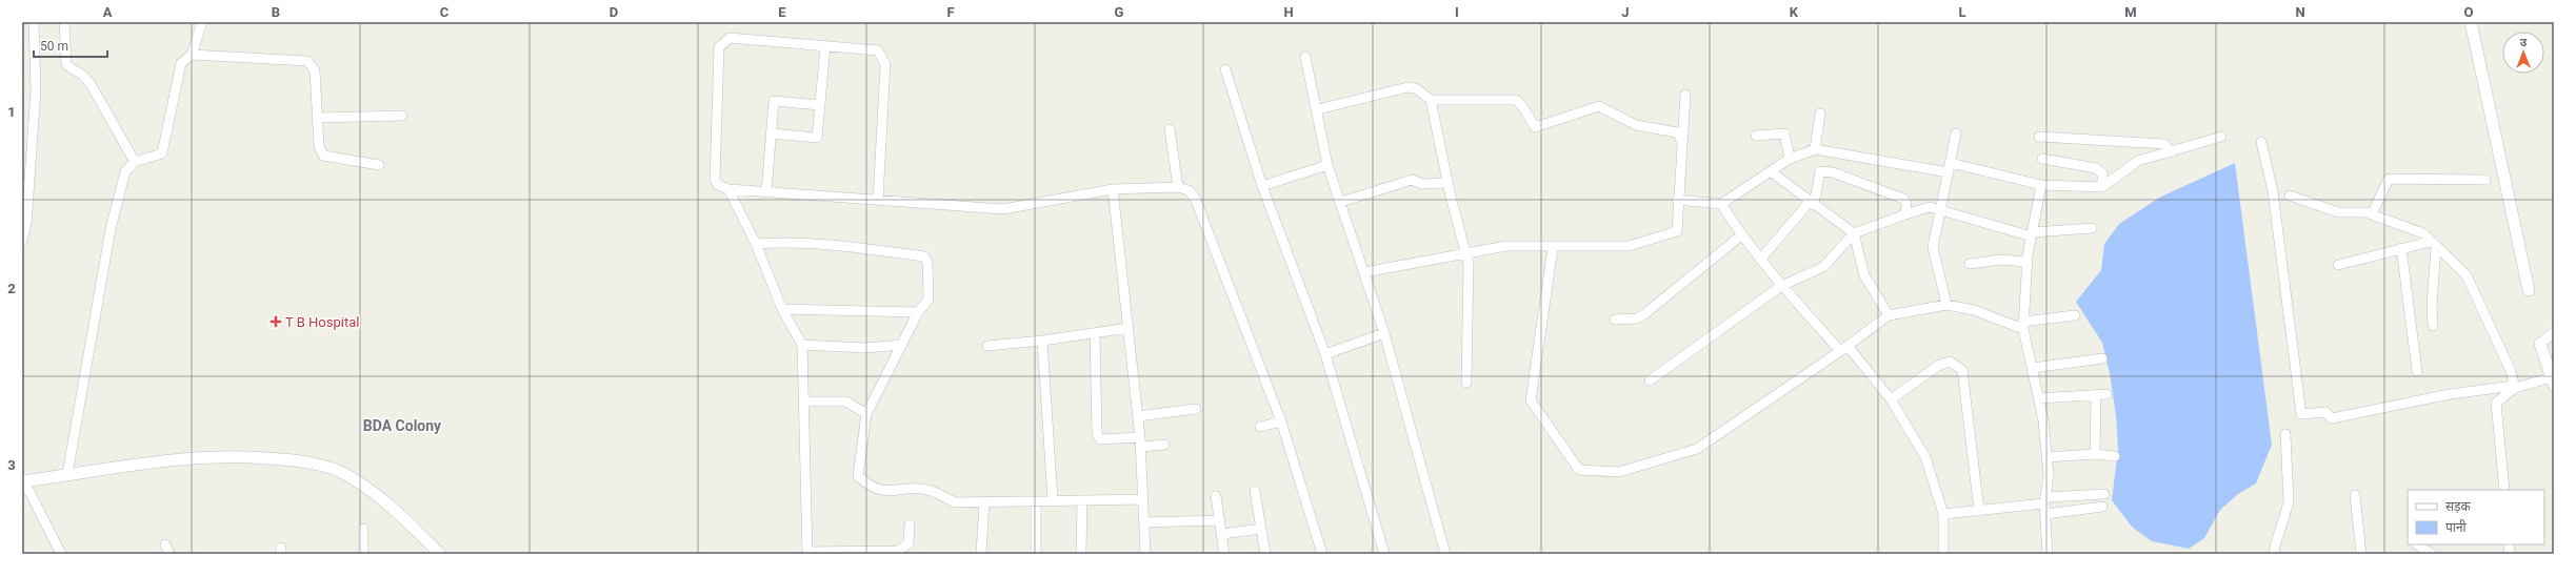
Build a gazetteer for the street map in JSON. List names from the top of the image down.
{
  "districts": ["BDA Colony"],
  "places": {
    "health": ["T B Hospital"]
  },
  "legend": ["सड़क", "पानी"],
  "scale_bar": "50 m",
  "north": "top",
  "grid": {
    "columns": [
      "A",
      "B",
      "C",
      "D",
      "E",
      "F",
      "G",
      "H",
      "I",
      "J",
      "K",
      "L",
      "M",
      "N",
      "O"
    ],
    "rows": ["1", "2", "3"]
  }
}
